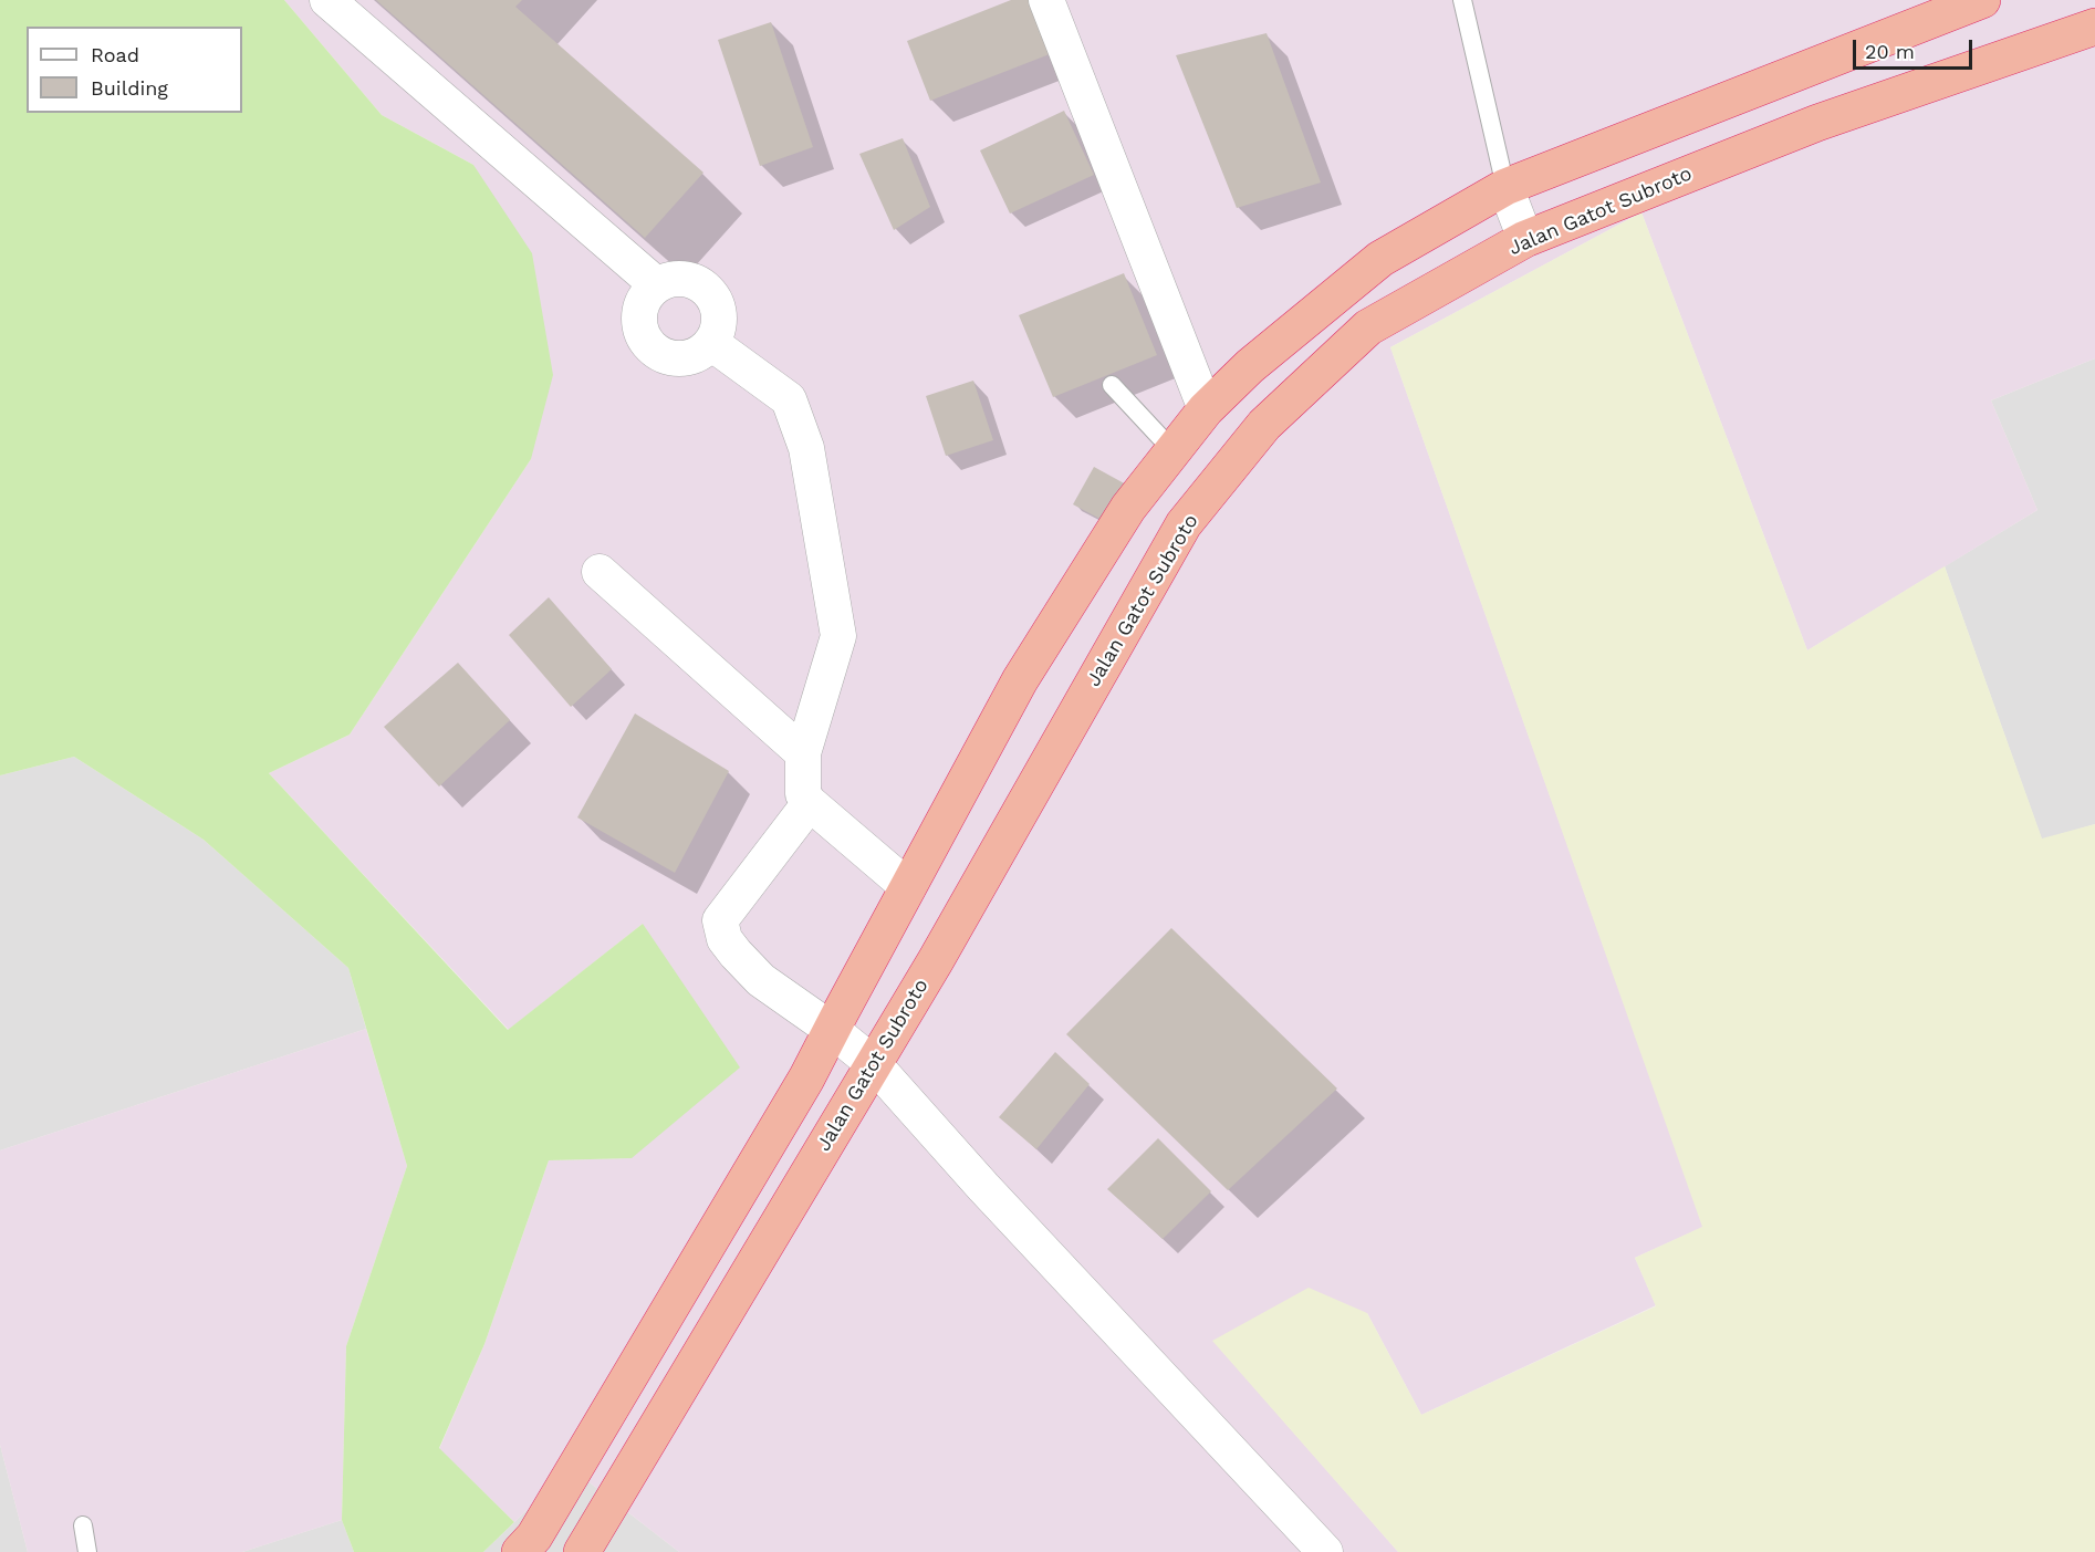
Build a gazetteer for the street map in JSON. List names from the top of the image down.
{
  "streets": {
    "highway": ["Jalan Gatot Subroto"]
  },
  "legend": ["Road", "Building"],
  "scale_bar": "20 m"
}
